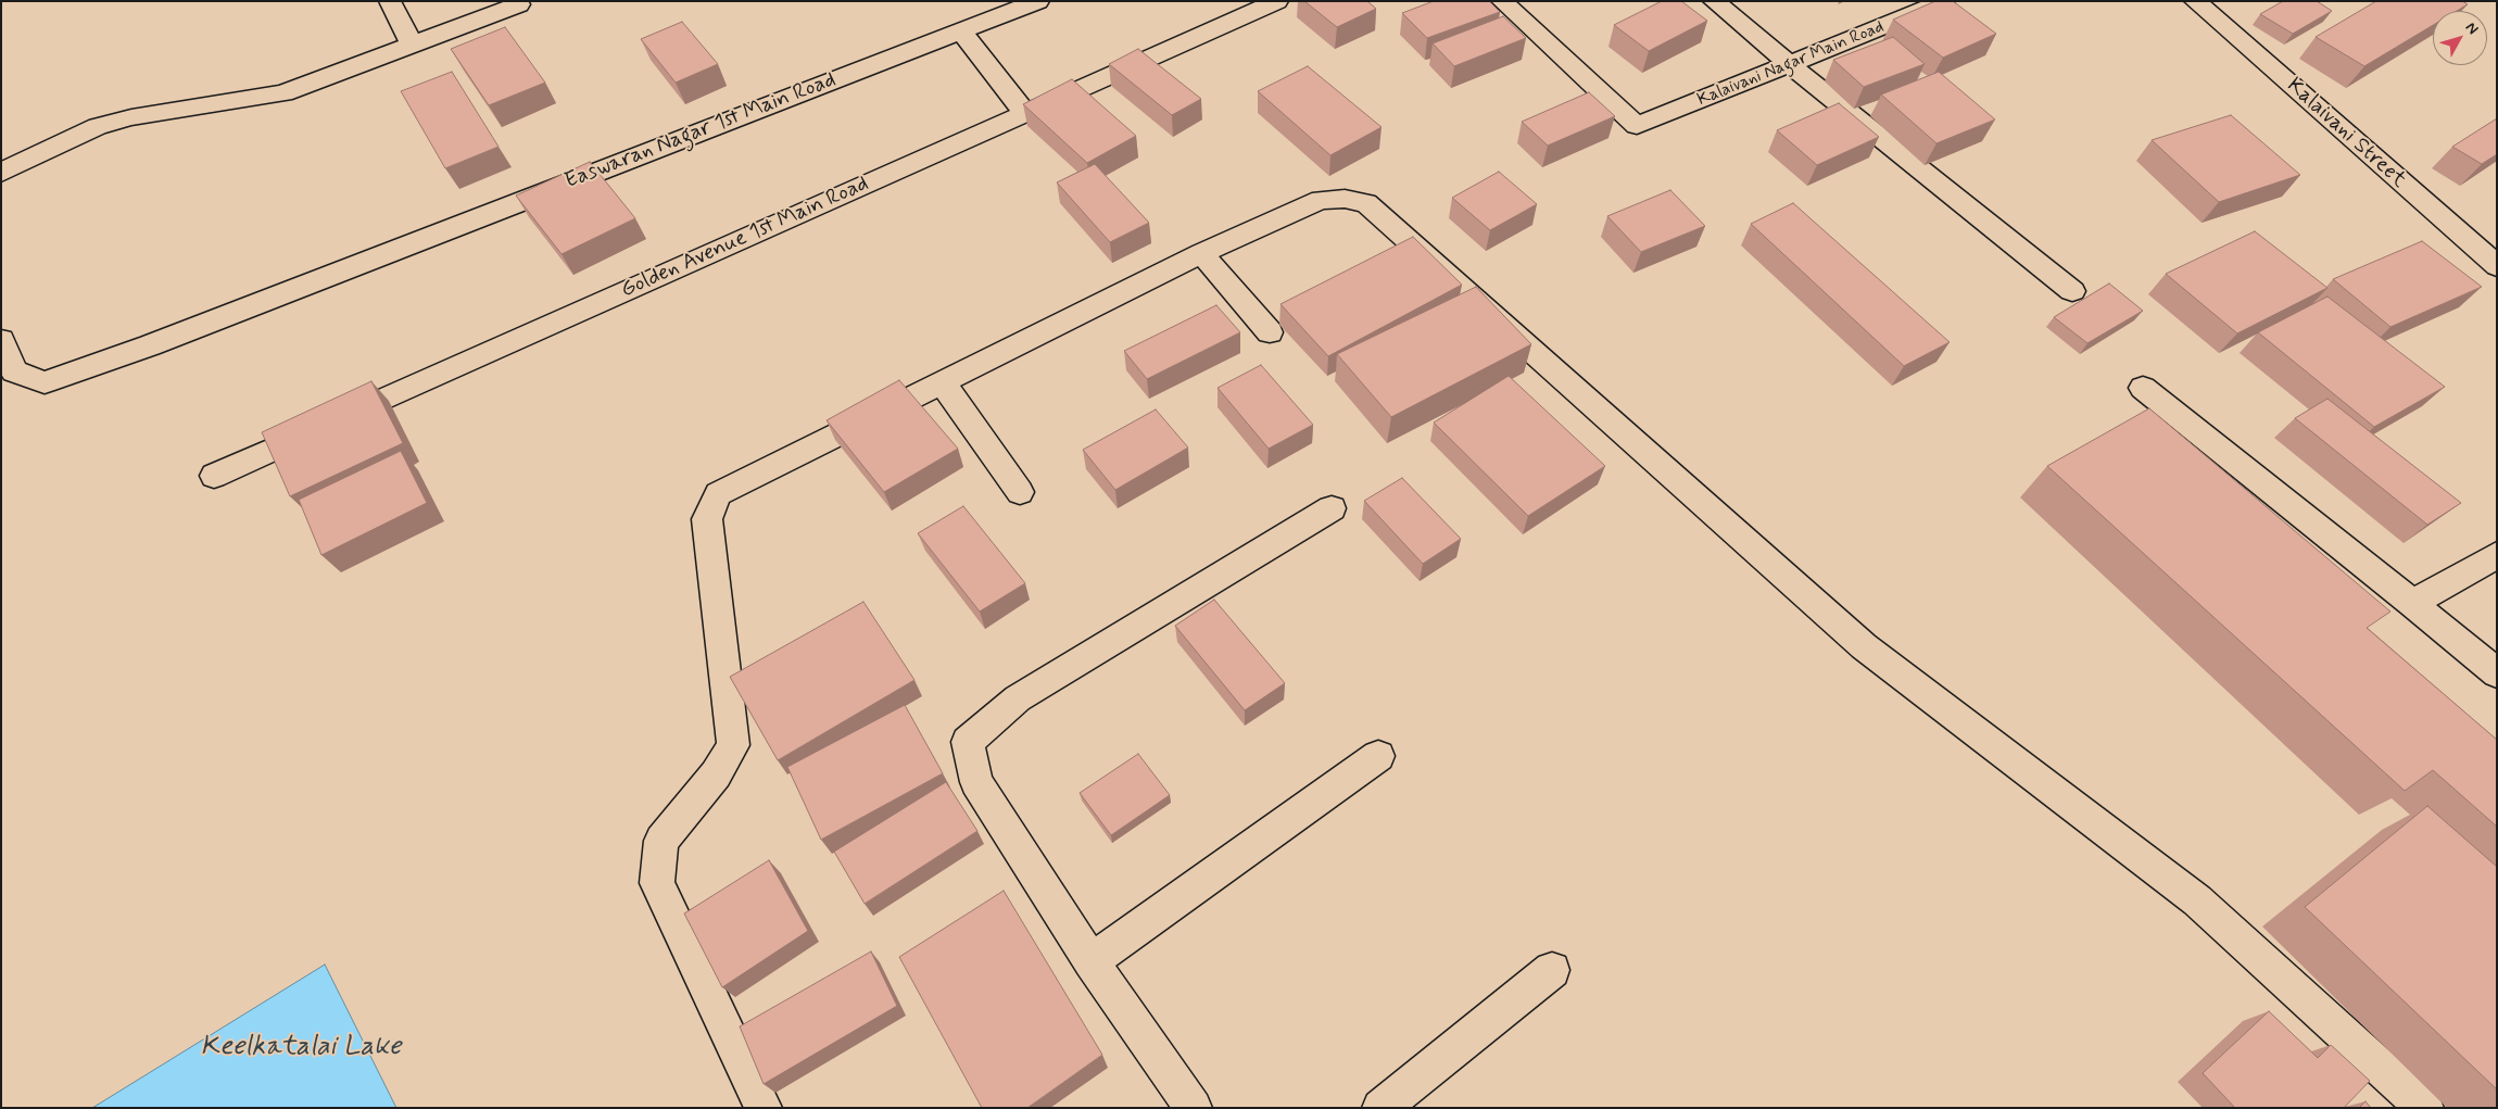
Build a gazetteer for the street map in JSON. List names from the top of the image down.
{
  "streets": {
    "street": [
      "Kalaivani Nagar Main Road",
      "Easwaran Nagar 1st Main Road",
      "Kalaivani Street",
      "Golden Avenue 1st Main Road"
    ]
  },
  "water": ["Keelkatalai Lake"],
  "north": "top right"
}
